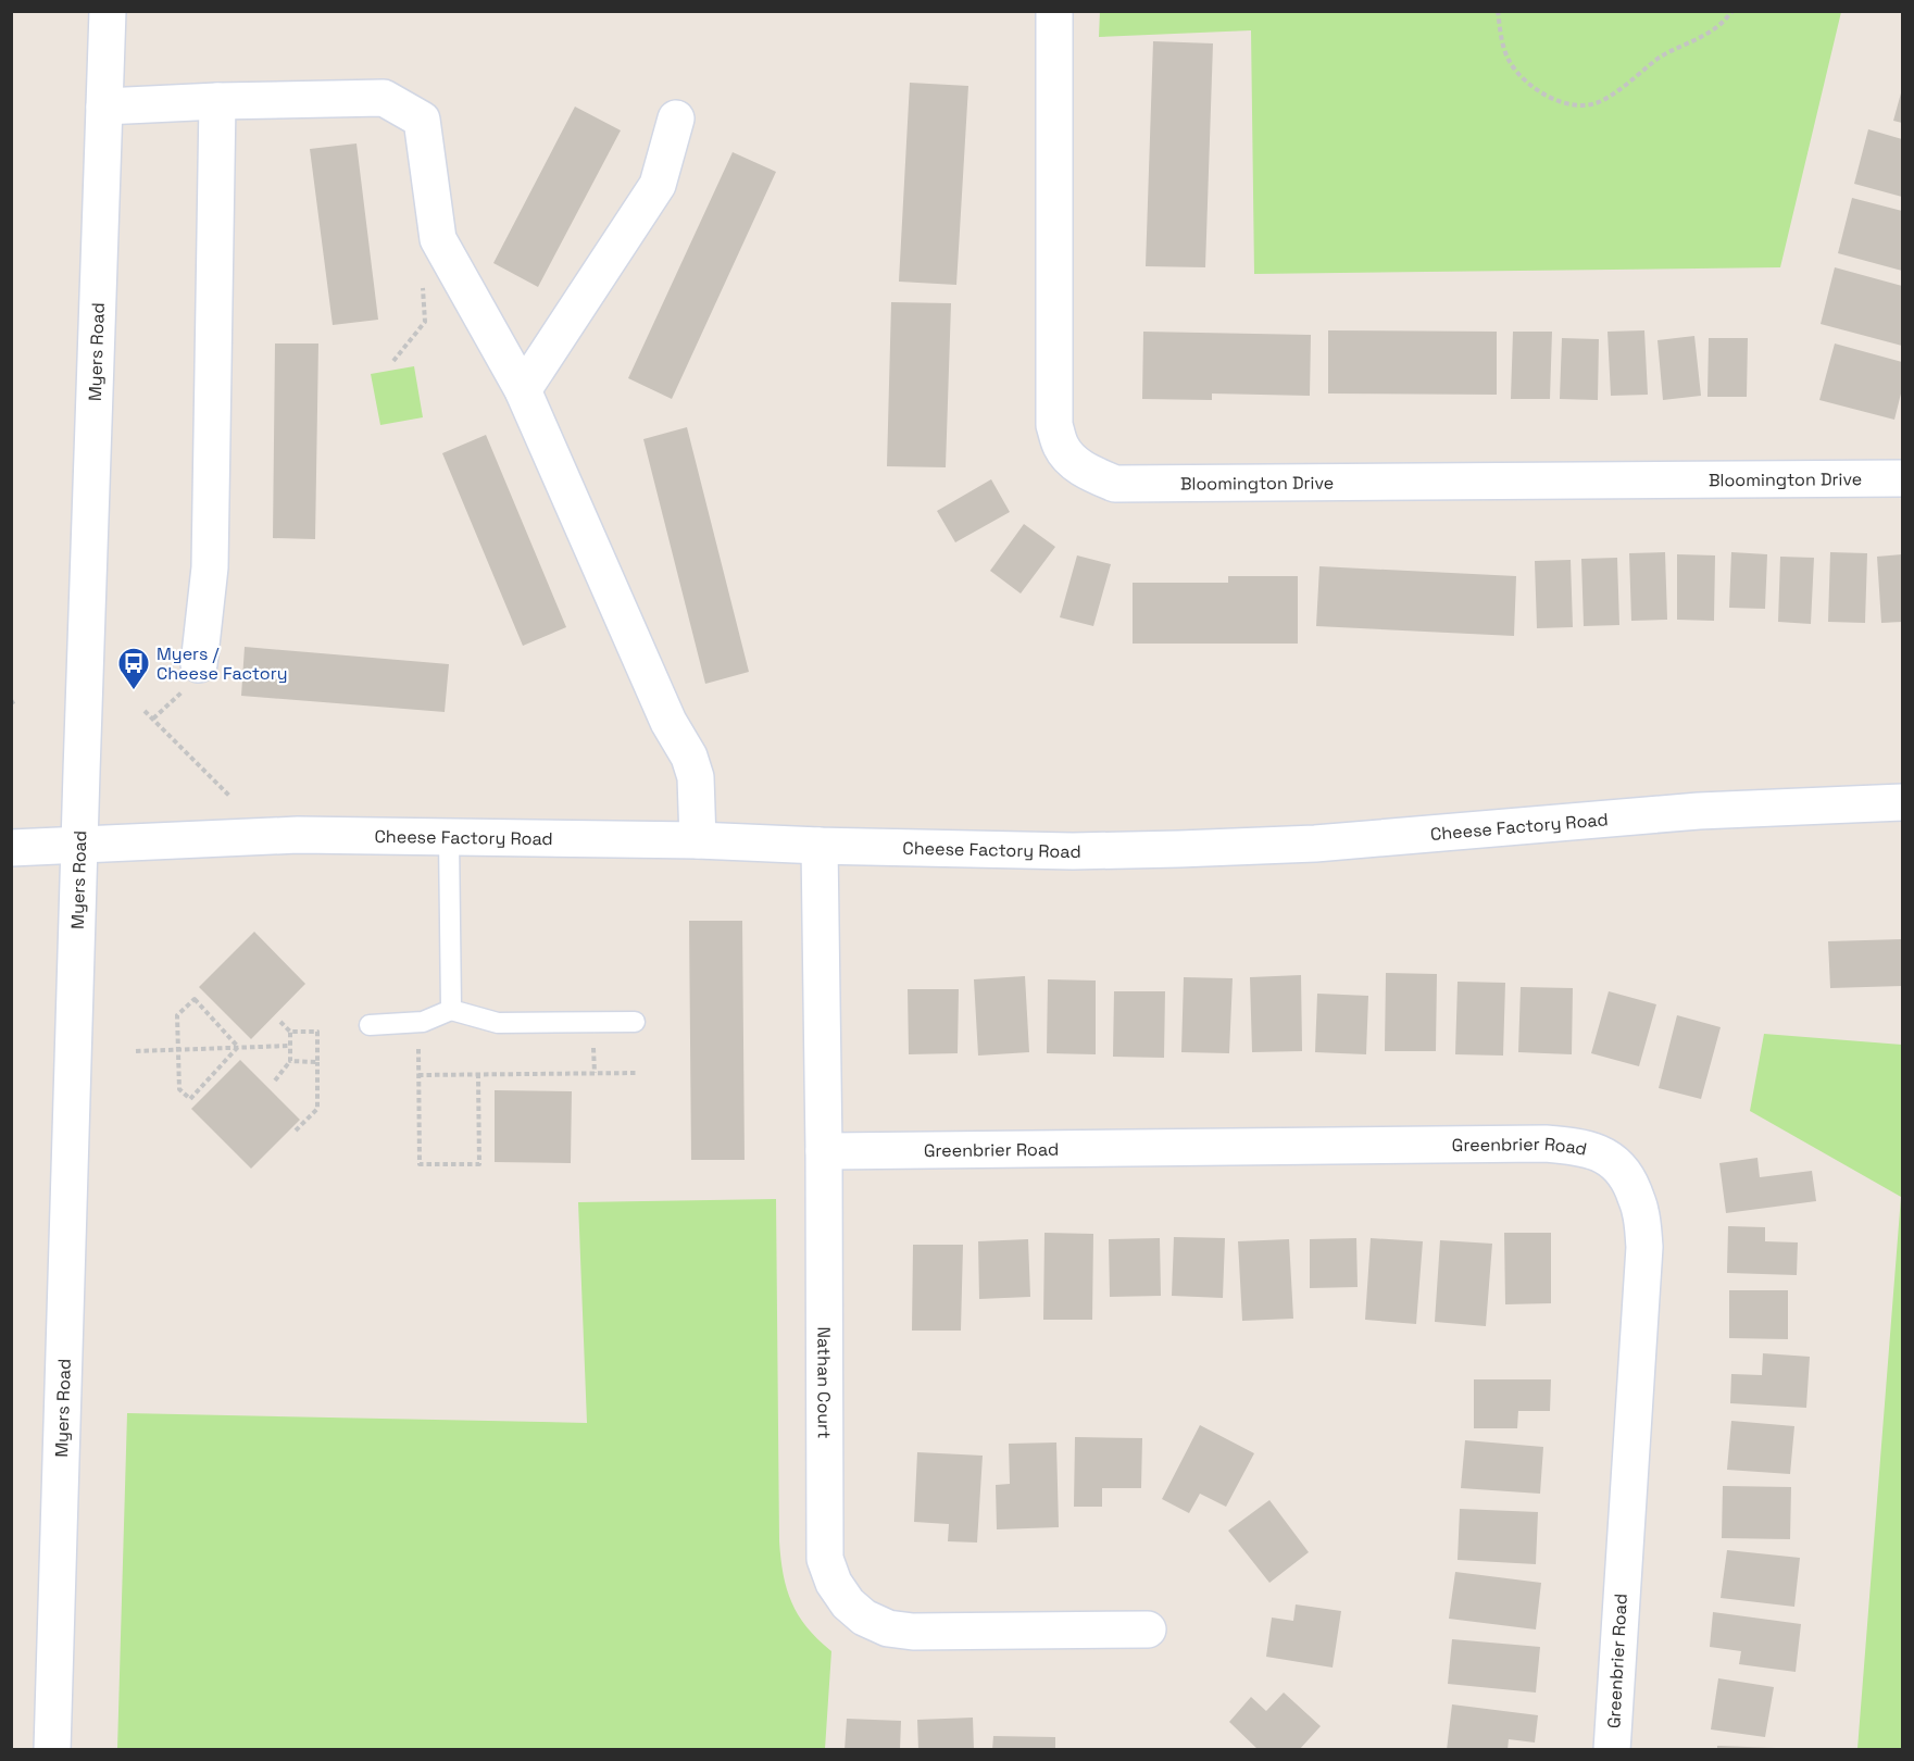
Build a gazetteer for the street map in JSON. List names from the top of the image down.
{
  "streets": {
    "street": [
      "Myers Road",
      "Bloomington Drive",
      "Cheese Factory Road",
      "Greenbrier Road",
      "Nathan Court"
    ]
  },
  "crossings": [
    ["Myers Road", "Cheese Factory Road"],
    ["Cheese Factory Road", "Nathan Court"],
    ["Greenbrier Road", "Nathan Court"]
  ],
  "places": {
    "bus stop": ["Myers / Cheese Factory"]
  }
}
